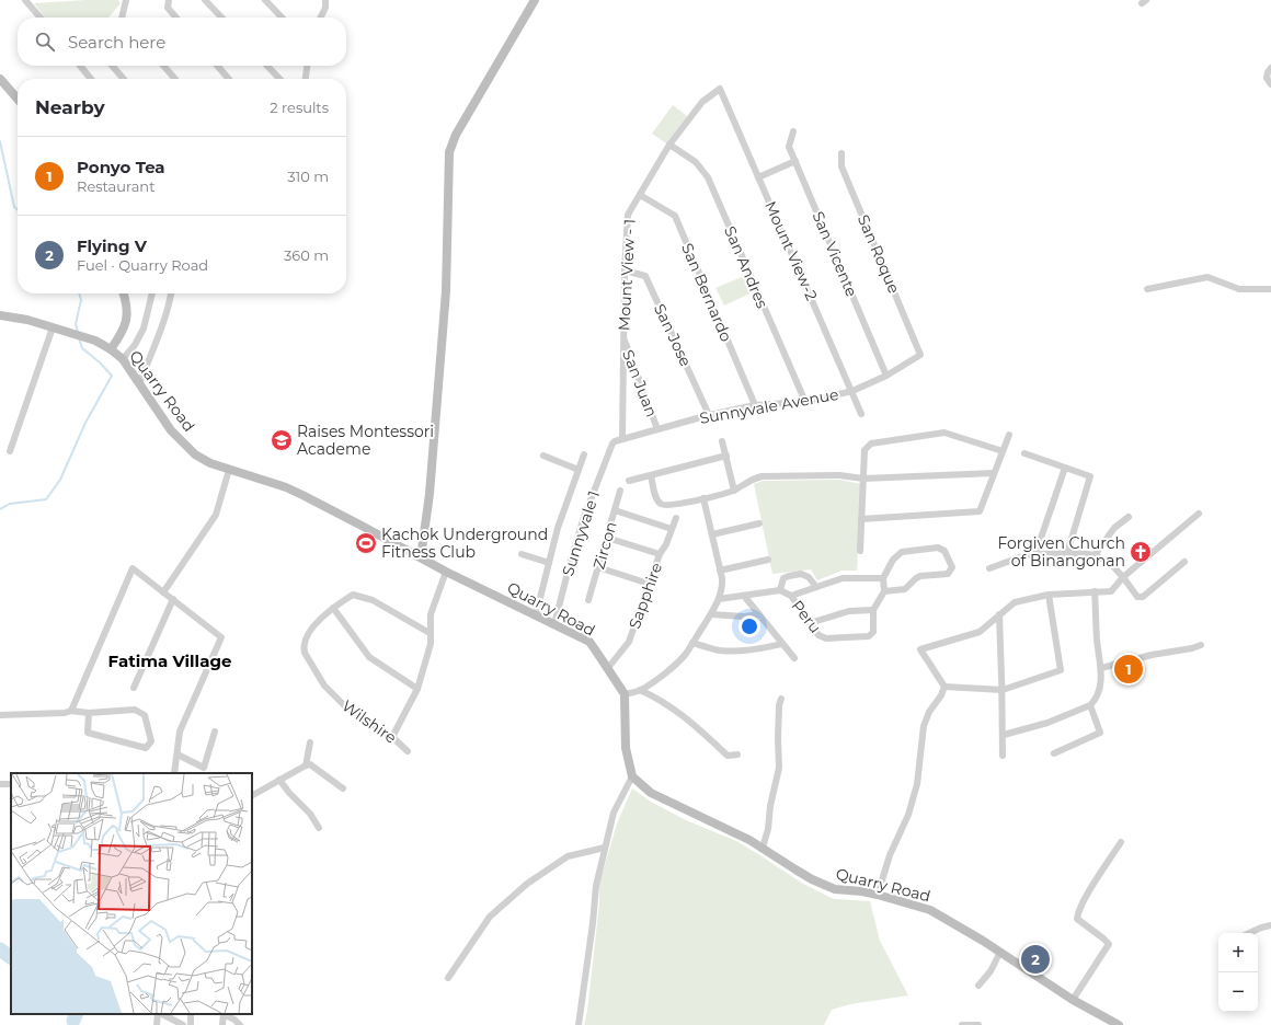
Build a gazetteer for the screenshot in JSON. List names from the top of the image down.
{
  "streets": {
    "street": [
      "Mount View-2",
      "San Vicente",
      "San Roque",
      "San Andres",
      "Mount View - 1",
      "San Bernardo",
      "San Jose",
      "San Juan",
      "Quarry Road",
      "Sunnyvale Avenue",
      "Sunnyvale 1",
      "Zircon",
      "Sapphire",
      "Peru",
      "Wilshire"
    ]
  },
  "crossings": [
    ["Mount View-2", "Mount View - 1"],
    ["Mount View-2", "Sunnyvale Avenue"],
    ["San Vicente", "Sunnyvale Avenue"],
    ["San Roque", "Sunnyvale Avenue"],
    ["San Andres", "Mount View - 1"],
    ["San Andres", "Sunnyvale Avenue"],
    ["Mount View - 1", "San Bernardo"],
    ["Mount View - 1", "San Jose"],
    ["Mount View - 1", "San Juan"],
    ["Mount View - 1", "Sunnyvale Avenue"],
    ["San Bernardo", "Sunnyvale Avenue"],
    ["San Jose", "Sunnyvale Avenue"],
    ["San Juan", "Sunnyvale Avenue"],
    ["Quarry Road", "Sunnyvale 1"],
    ["Quarry Road", "Sapphire"],
    ["Sunnyvale Avenue", "Sunnyvale 1"]
  ],
  "districts": ["Fatima Village"],
  "places": {
    "school or university": ["Raises Montessori Academe"],
    "sports": ["Kachok Underground Fitness Club"],
    "church": ["Forgiven Church of Binangonan"]
  },
  "page": {
    "search": "Search here",
    "heading": ["Nearby", "2 results"],
    "list": [
      {
        "mark": "1",
        "name": "Ponyo Tea",
        "note": "Restaurant",
        "value": "310 m"
      },
      {
        "mark": "2",
        "name": "Flying V",
        "note": "Fuel · Quarry Road",
        "value": "360 m"
      }
    ],
    "pins": ["1", "2"],
    "map_buttons": ["+", "−"]
  }
}
